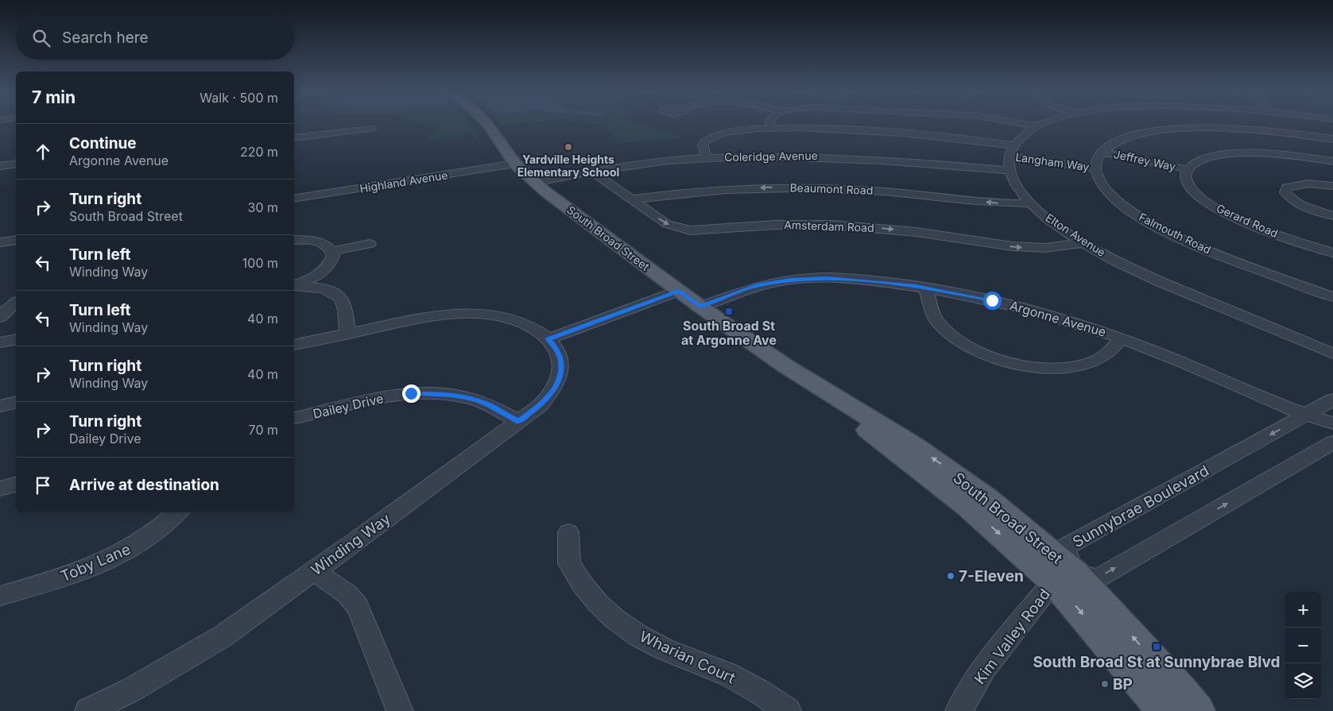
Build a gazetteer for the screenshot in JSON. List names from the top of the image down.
{
  "streets": {
    "main road": ["South Broad Street"],
    "street": [
      "Coleridge Avenue",
      "Jeffrey Way",
      "Langham Way",
      "Highland Avenue",
      "Beaumont Road",
      "Gerard Road",
      "Amsterdam Road",
      "Falmouth Road",
      "Elton Avenue",
      "Argonne Avenue",
      "Dailey Drive",
      "Sunnybrae Boulevard",
      "Winding Way",
      "Toby Lane",
      "Kim Valley Road",
      "Wharian Court"
    ]
  },
  "crossings": [
    ["Coleridge Avenue", "Amsterdam Road"],
    ["Coleridge Avenue", "Elton Avenue"],
    ["Coleridge Avenue", "South Broad Street"],
    ["Jeffrey Way", "Gerard Road"],
    ["Langham Way", "Falmouth Road"],
    ["Langham Way", "Elton Avenue"],
    ["Highland Avenue", "South Broad Street"],
    ["Beaumont Road", "Amsterdam Road"],
    ["Beaumont Road", "Elton Avenue"],
    ["Amsterdam Road", "Elton Avenue"],
    ["South Broad Street", "Argonne Avenue"],
    ["South Broad Street", "Sunnybrae Boulevard"],
    ["South Broad Street", "Kim Valley Road"],
    ["Argonne Avenue", "Sunnybrae Boulevard"],
    ["Dailey Drive", "Winding Way"],
    ["Sunnybrae Boulevard", "Kim Valley Road"]
  ],
  "places": {
    "other": ["Yardville Heights Elementary School", "7-Eleven", "BP"],
    "transit": ["South Broad St at Argonne Ave", "South Broad St at Sunnybrae Blvd"]
  },
  "page": {
    "search": "Search here",
    "heading": ["7 min", "Walk · 500 m"],
    "list": [
      ["Continue", "Argonne Avenue", "220 m"],
      ["Turn right", "South Broad Street", "30 m"],
      ["Turn left", "Winding Way", "100 m"],
      ["Turn left", "Winding Way", "40 m"],
      ["Turn right", "Winding Way", "40 m"],
      ["Turn right", "Dailey Drive", "70 m"],
      "Arrive at destination"
    ],
    "map_buttons": ["+", "−"]
  }
}
